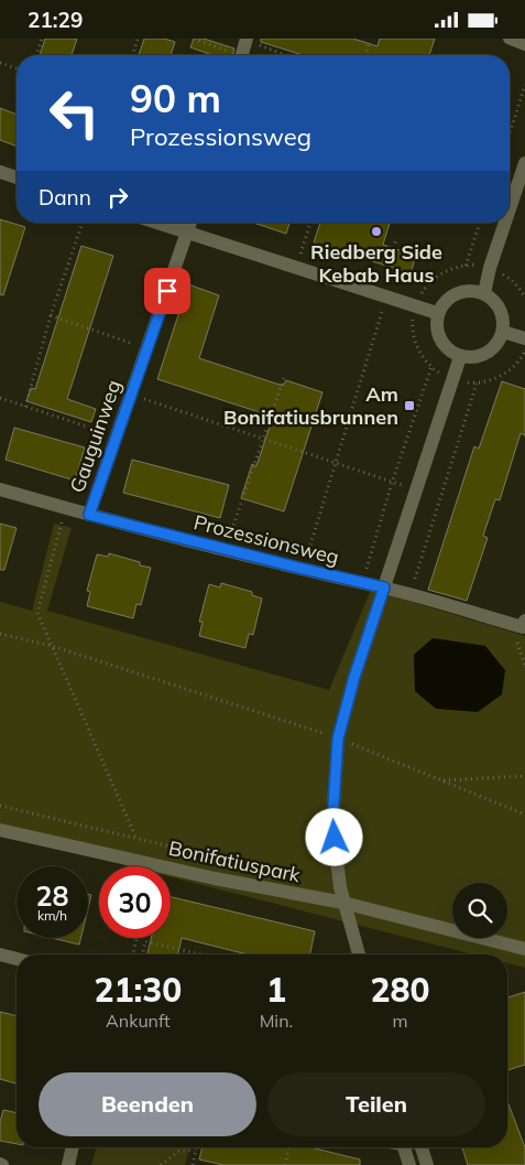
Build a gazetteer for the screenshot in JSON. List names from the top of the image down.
{
  "streets": {
    "street": ["Gauguinweg", "Prozessionsweg", "Bonifatiuspark"]
  },
  "crossings": [
    ["Gauguinweg", "Prozessionsweg"]
  ],
  "places": {
    "other": ["Riedberg Side Kebab Haus"],
    "transit": ["Am Bonifatiusbrunnen"]
  },
  "page": {
    "status": "21:29",
    "turn": ["90 m", "Prozessionsweg"],
    "then": "Dann",
    "speed": "28 km/h",
    "limit": "30",
    "eta": [
      "21:30",
      "Ankunft",
      "1",
      "Min.",
      "280",
      "m"
    ],
    "buttons": ["Beenden", "Teilen"]
  }
}
